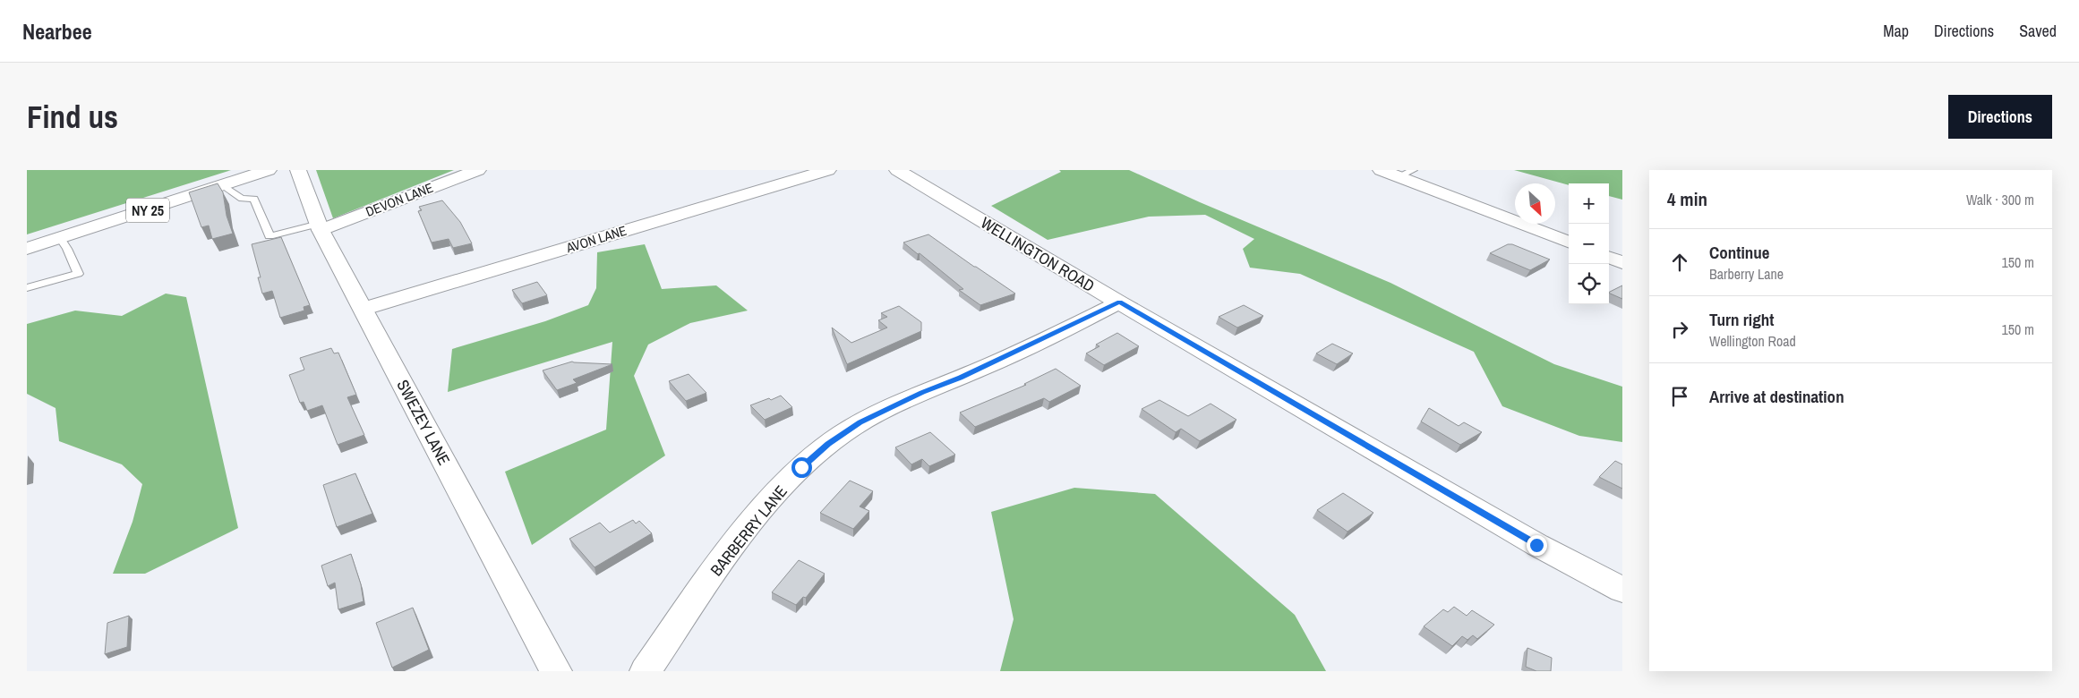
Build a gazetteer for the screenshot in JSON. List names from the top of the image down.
{
  "streets": {
    "street": [
      "DEVON LANE",
      "NY 25",
      "AVON LANE",
      "WELLINGTON ROAD",
      "SWEZEY LANE",
      "BARBERRY LANE"
    ]
  },
  "crossings": [
    ["DEVON LANE", "SWEZEY LANE"],
    ["AVON LANE", "SWEZEY LANE"],
    ["WELLINGTON ROAD", "BARBERRY LANE"]
  ],
  "north": "bottom right",
  "page": {
    "header": "Nearbee",
    "nav": ["Map", "Directions", "Saved"],
    "buttons": "Directions",
    "title": "Find us",
    "heading": ["4 min", "Walk · 300 m"],
    "map_buttons": ["+", "−"],
    "list": [
      ["Continue", "Barberry Lane", "150 m"],
      ["Turn right", "Wellington Road", "150 m"],
      "Arrive at destination"
    ]
  }
}
